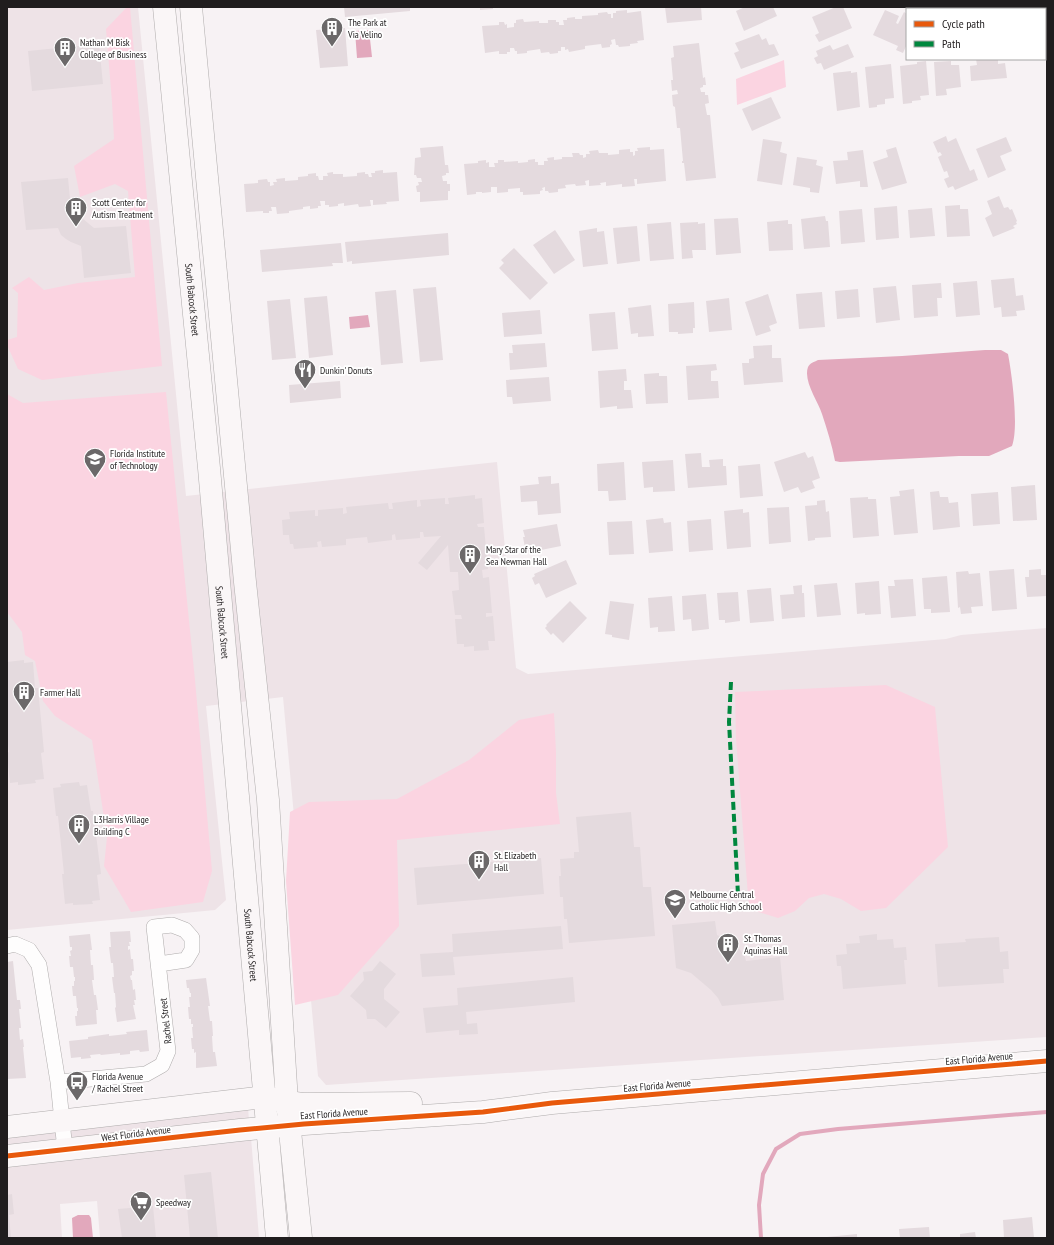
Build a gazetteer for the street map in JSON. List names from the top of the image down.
{
  "streets": {
    "main road": ["South Babcock Street", "East Florida Avenue", "West Florida Avenue"],
    "street": ["Rachel Street"]
  },
  "crossings": [
    ["South Babcock Street", "East Florida Avenue"],
    ["South Babcock Street", "West Florida Avenue"],
    ["East Florida Avenue", "West Florida Avenue"]
  ],
  "places": {
    "building": [
      "The Park at Via Velino",
      "Nathan M Bisk College of Business",
      "Scott Center for Autism Treatment",
      "Mary Star of the Sea Newman Hall",
      "Farmer Hall",
      "L3Harris Village Building C",
      "St. Elizabeth Hall",
      "St. Thomas Aquinas Hall"
    ],
    "restaurant": ["Dunkin' Donuts"],
    "school or university": ["Florida Institute of Technology", "Melbourne Central Catholic High School"],
    "bus stop": ["Florida Avenue / Rachel Street"],
    "supermarket": ["Speedway"]
  },
  "legend": ["Cycle path", "Path"]
}
